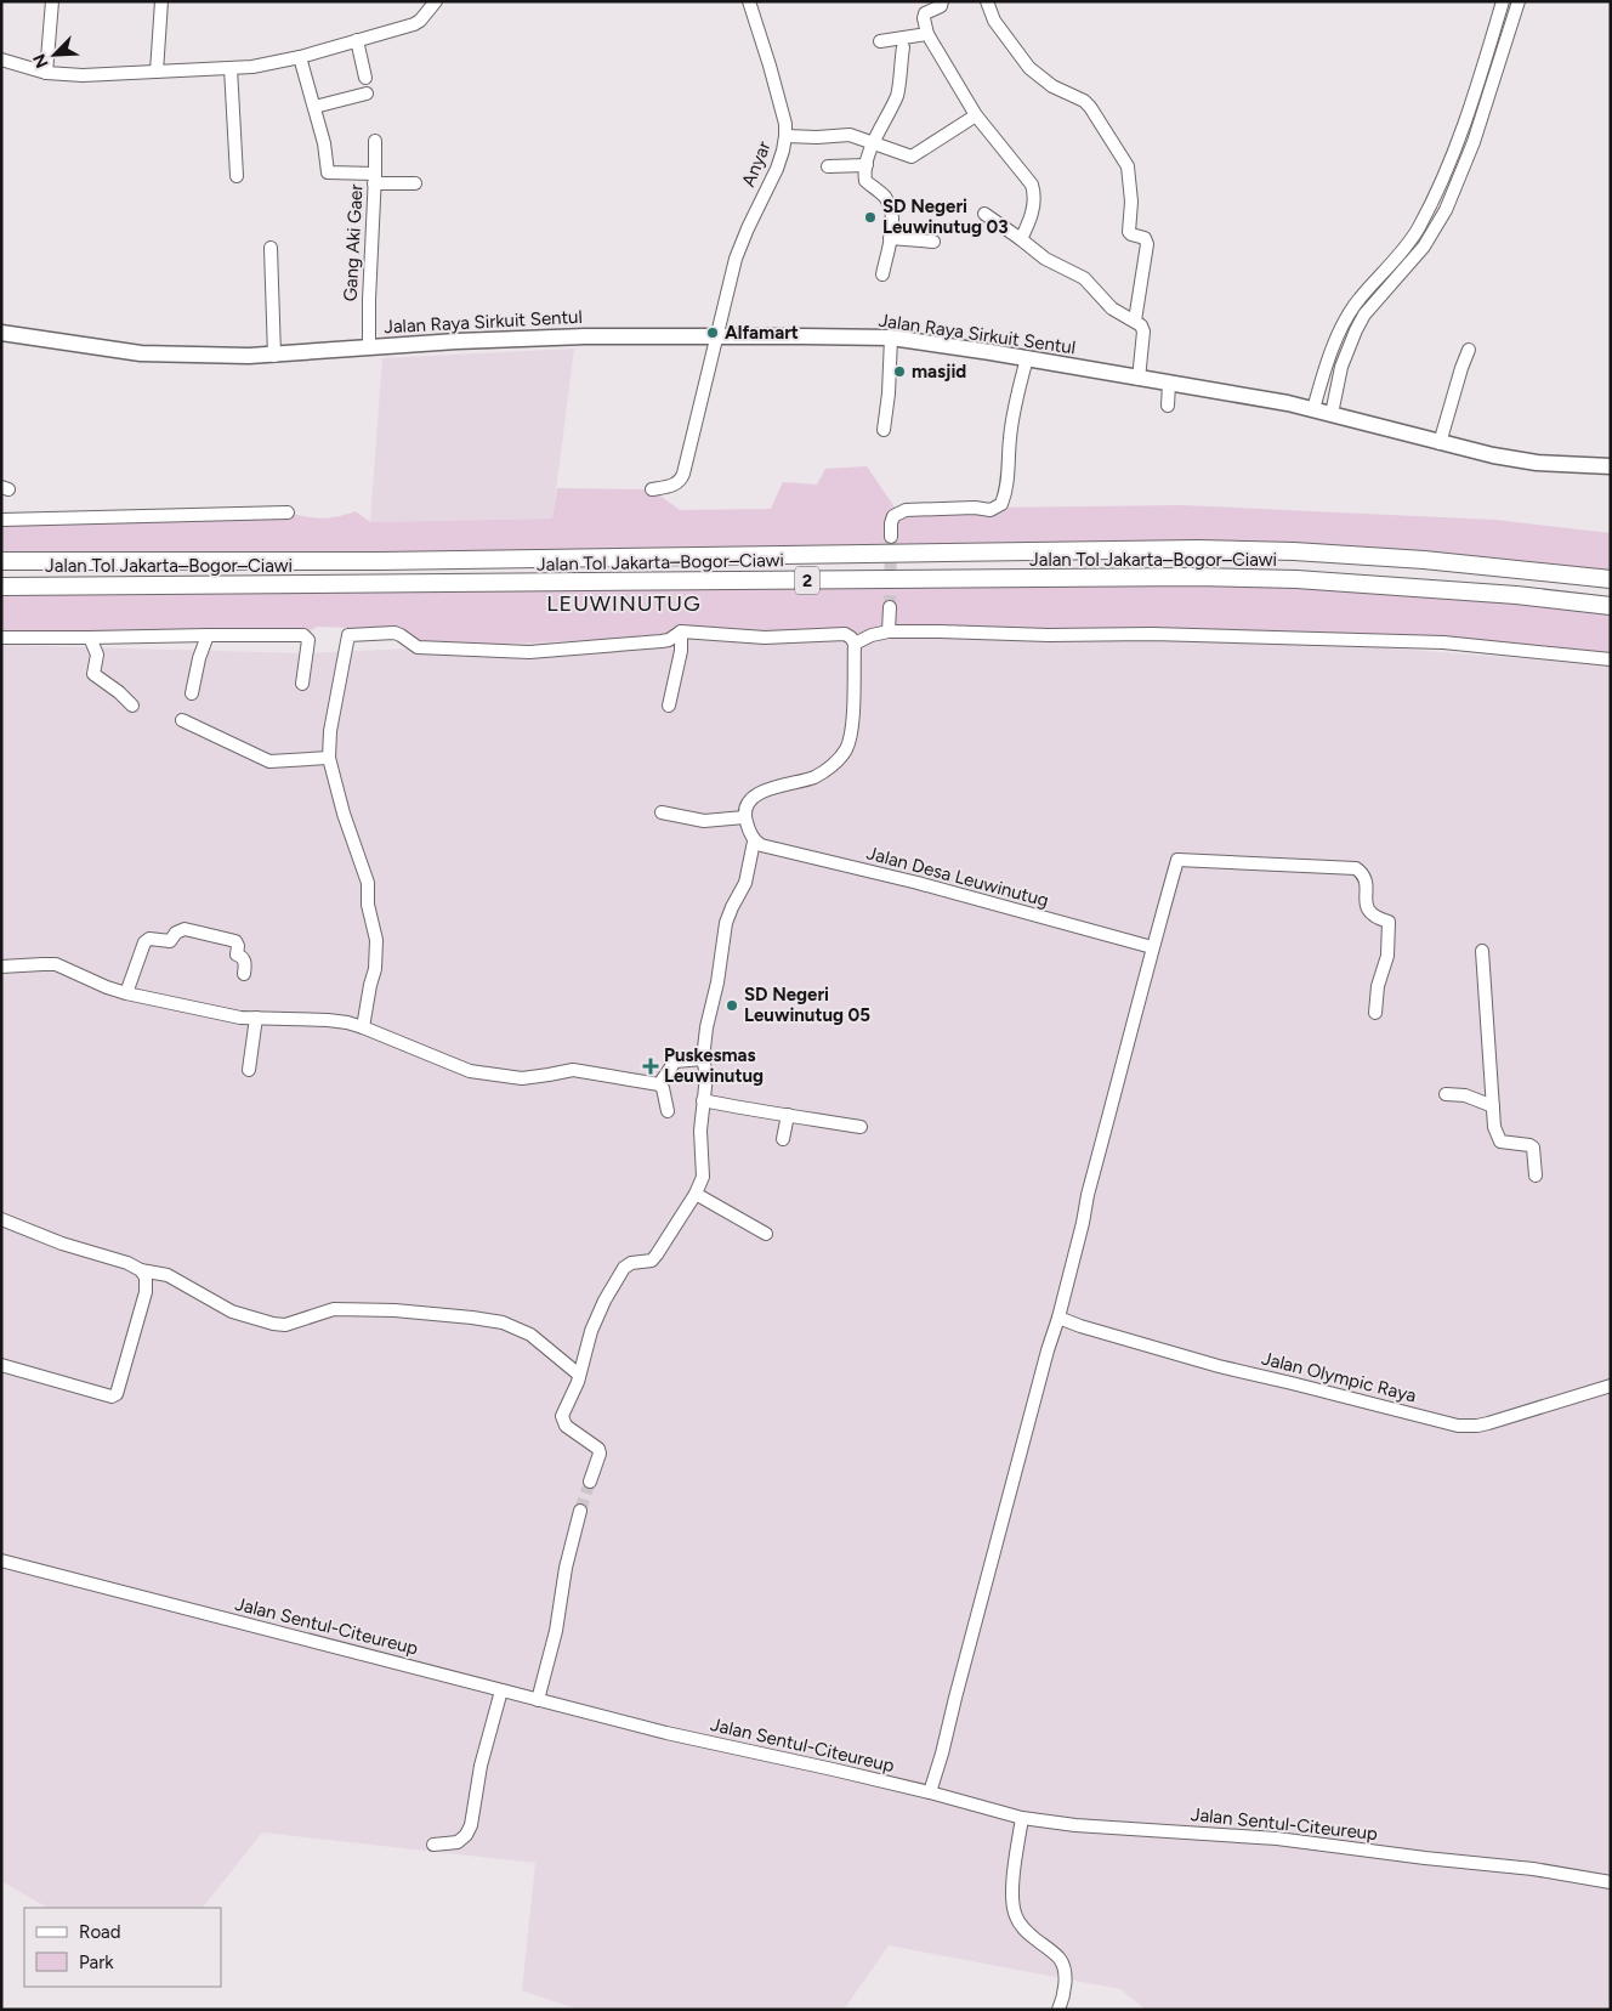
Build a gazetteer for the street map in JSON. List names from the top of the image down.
{
  "streets": {
    "highway": ["Jalan Tol Jakarta–Bogor–Ciawi", "2"],
    "main road": ["Jalan Raya Sirkuit Sentul"],
    "street": [
      "Anyar",
      "Gang Aki Gaer",
      "Jalan Desa Leuwinutug",
      "Jalan Olympic Raya",
      "Jalan Sentul-Citeureup"
    ]
  },
  "crossings": [
    ["Anyar", "Jalan Raya Sirkuit Sentul"],
    ["Gang Aki Gaer", "Jalan Raya Sirkuit Sentul"]
  ],
  "districts": ["LEUWINUTUG"],
  "places": {
    "other": [
      "SD Negeri Leuwinutug 03",
      "Alfamart",
      "masjid",
      "SD Negeri Leuwinutug 05"
    ],
    "health": ["Puskesmas Leuwinutug"]
  },
  "legend": ["Road", "Park"],
  "north": "bottom left"
}
